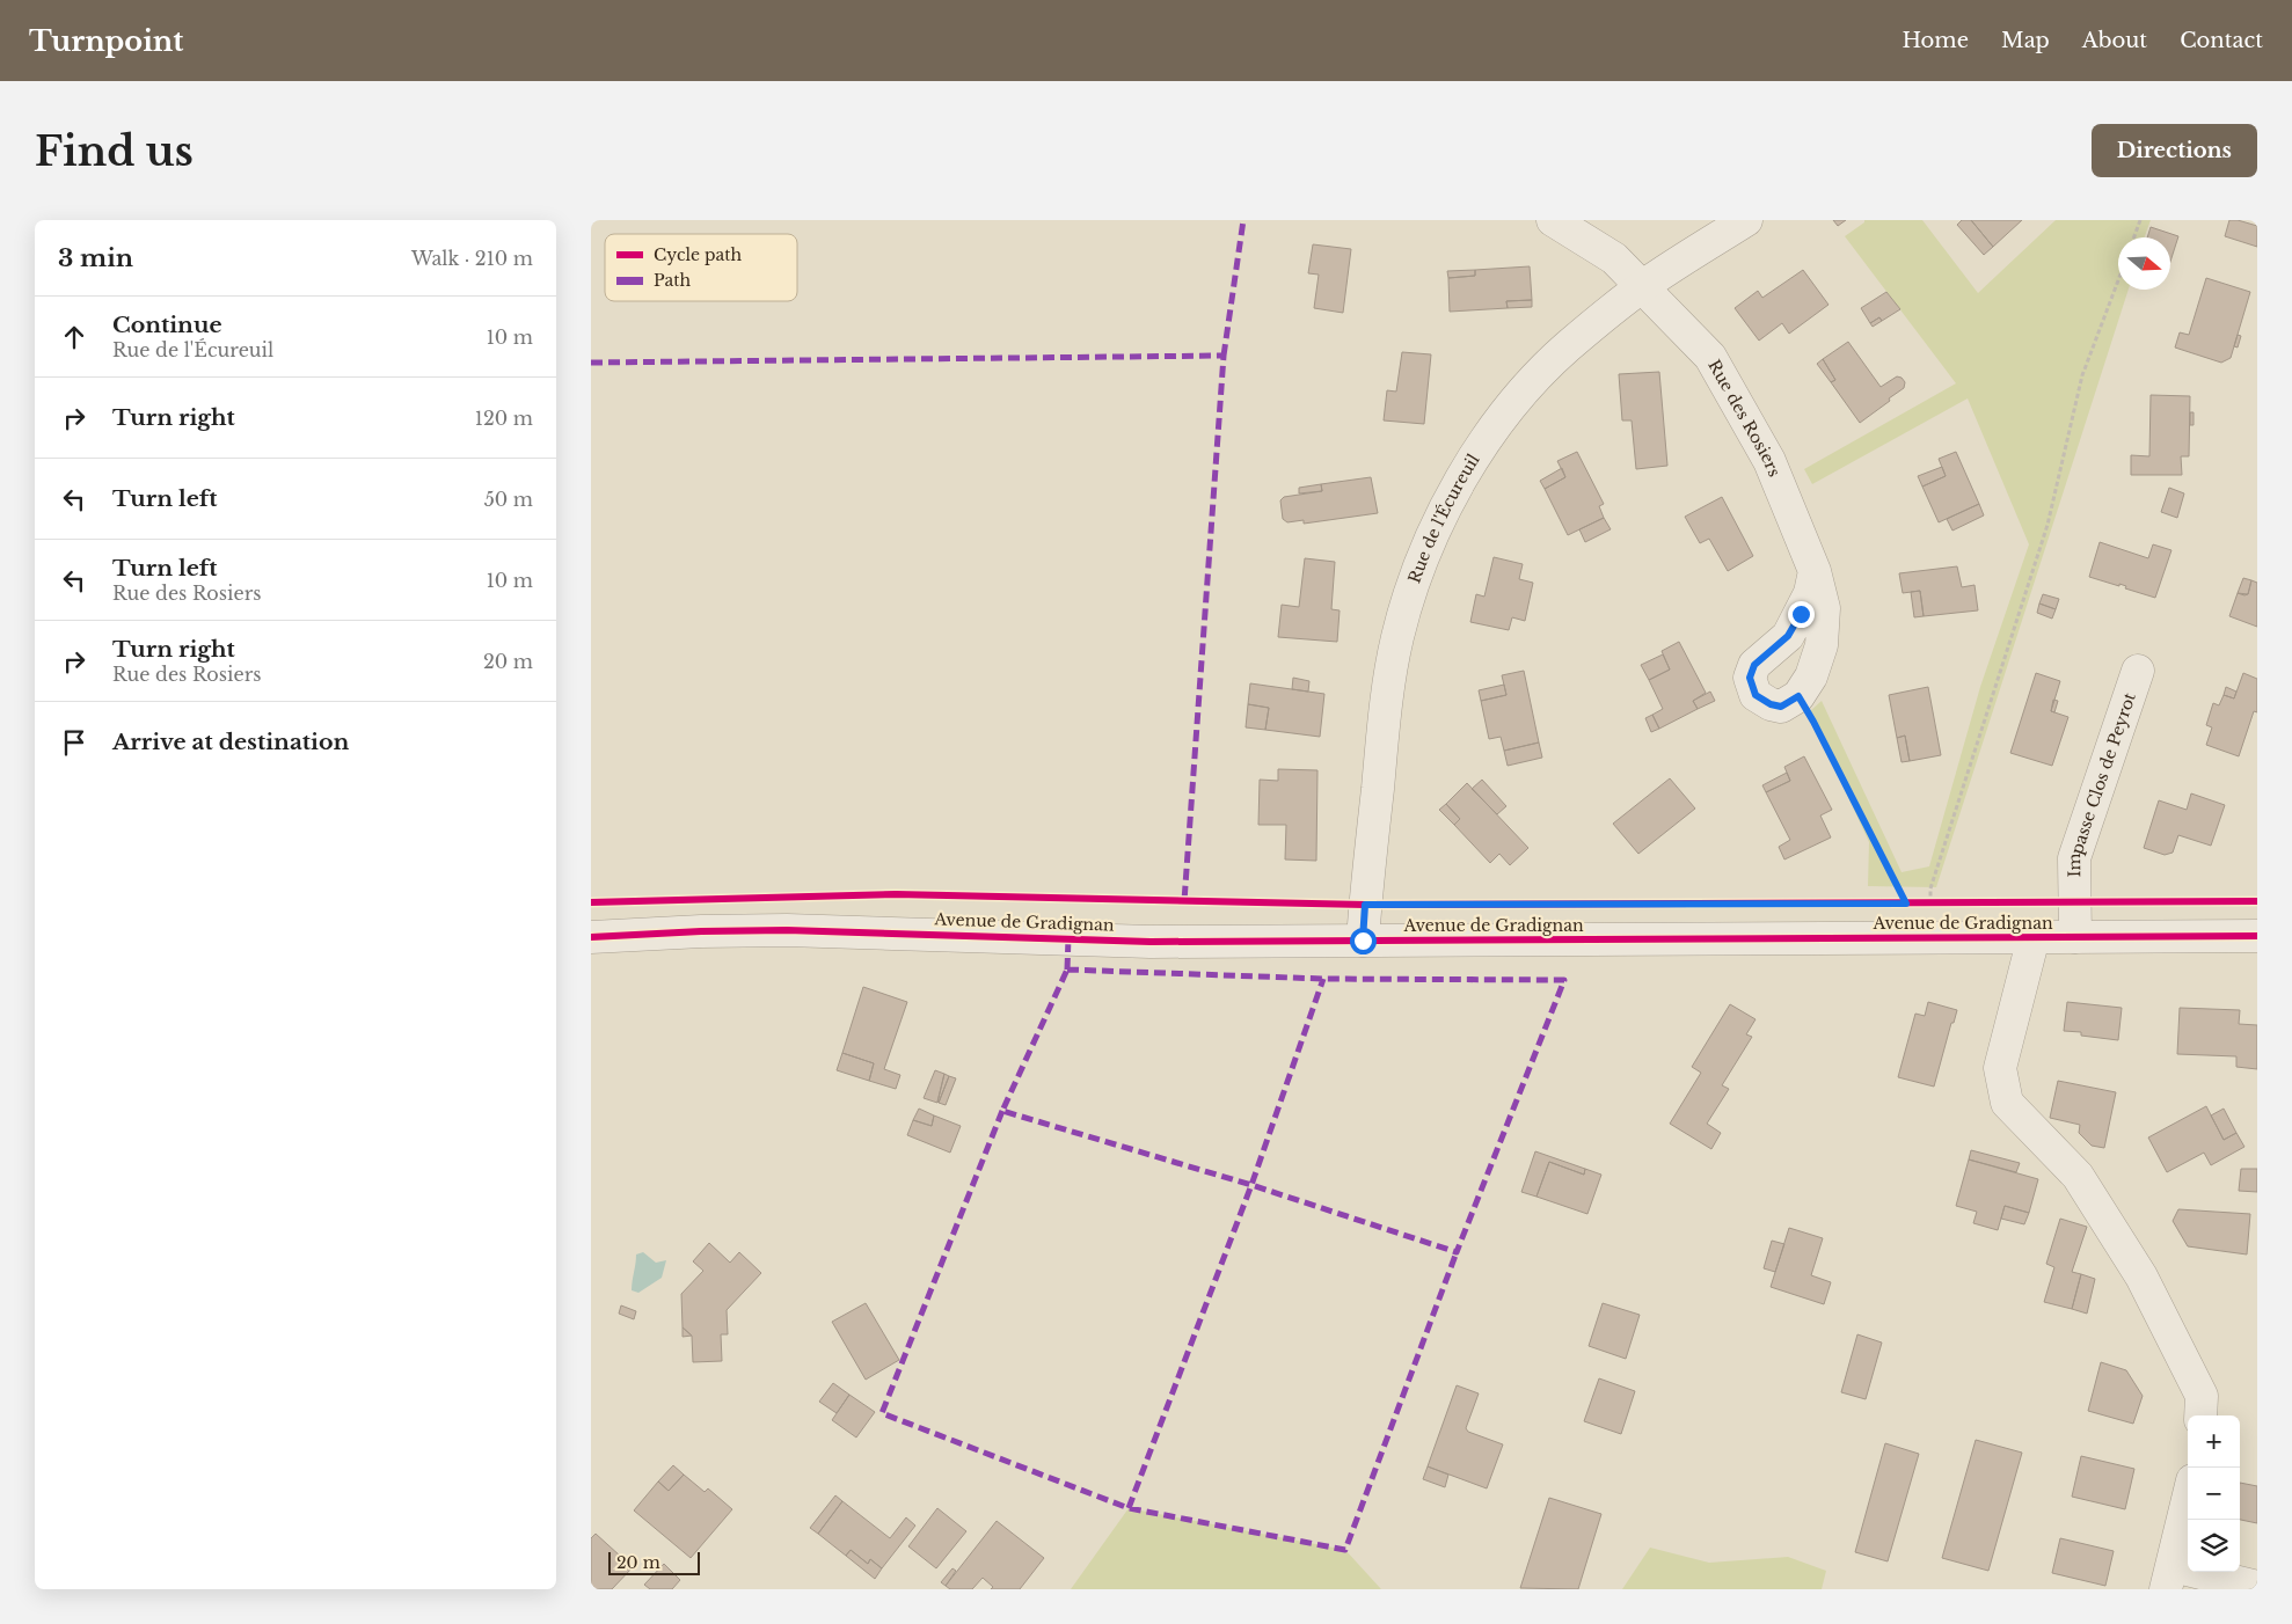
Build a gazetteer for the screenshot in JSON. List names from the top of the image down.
{
  "streets": {
    "street": [
      "Rue des Rosiers",
      "Rue de l'Écureuil",
      "Impasse Clos de Peyrot",
      "Avenue de Gradignan"
    ]
  },
  "crossings": [
    ["Rue des Rosiers", "Rue de l'Écureuil"],
    ["Rue de l'Écureuil", "Avenue de Gradignan"],
    ["Impasse Clos de Peyrot", "Avenue de Gradignan"]
  ],
  "legend": ["Cycle path", "Path"],
  "scale_bar": "20 m",
  "north": "right",
  "page": {
    "header": "Turnpoint",
    "nav": [
      "Home",
      "Map",
      "About",
      "Contact"
    ],
    "buttons": "Directions",
    "title": "Find us",
    "heading": ["3 min", "Walk · 210 m"],
    "list": [
      ["Continue", "Rue de l'Écureuil", "10 m"],
      ["Turn right", "120 m"],
      ["Turn left", "50 m"],
      ["Turn left", "Rue des Rosiers", "10 m"],
      ["Turn right", "Rue des Rosiers", "20 m"],
      "Arrive at destination"
    ],
    "map_buttons": ["+", "−"],
    "scale": "20 m"
  }
}
